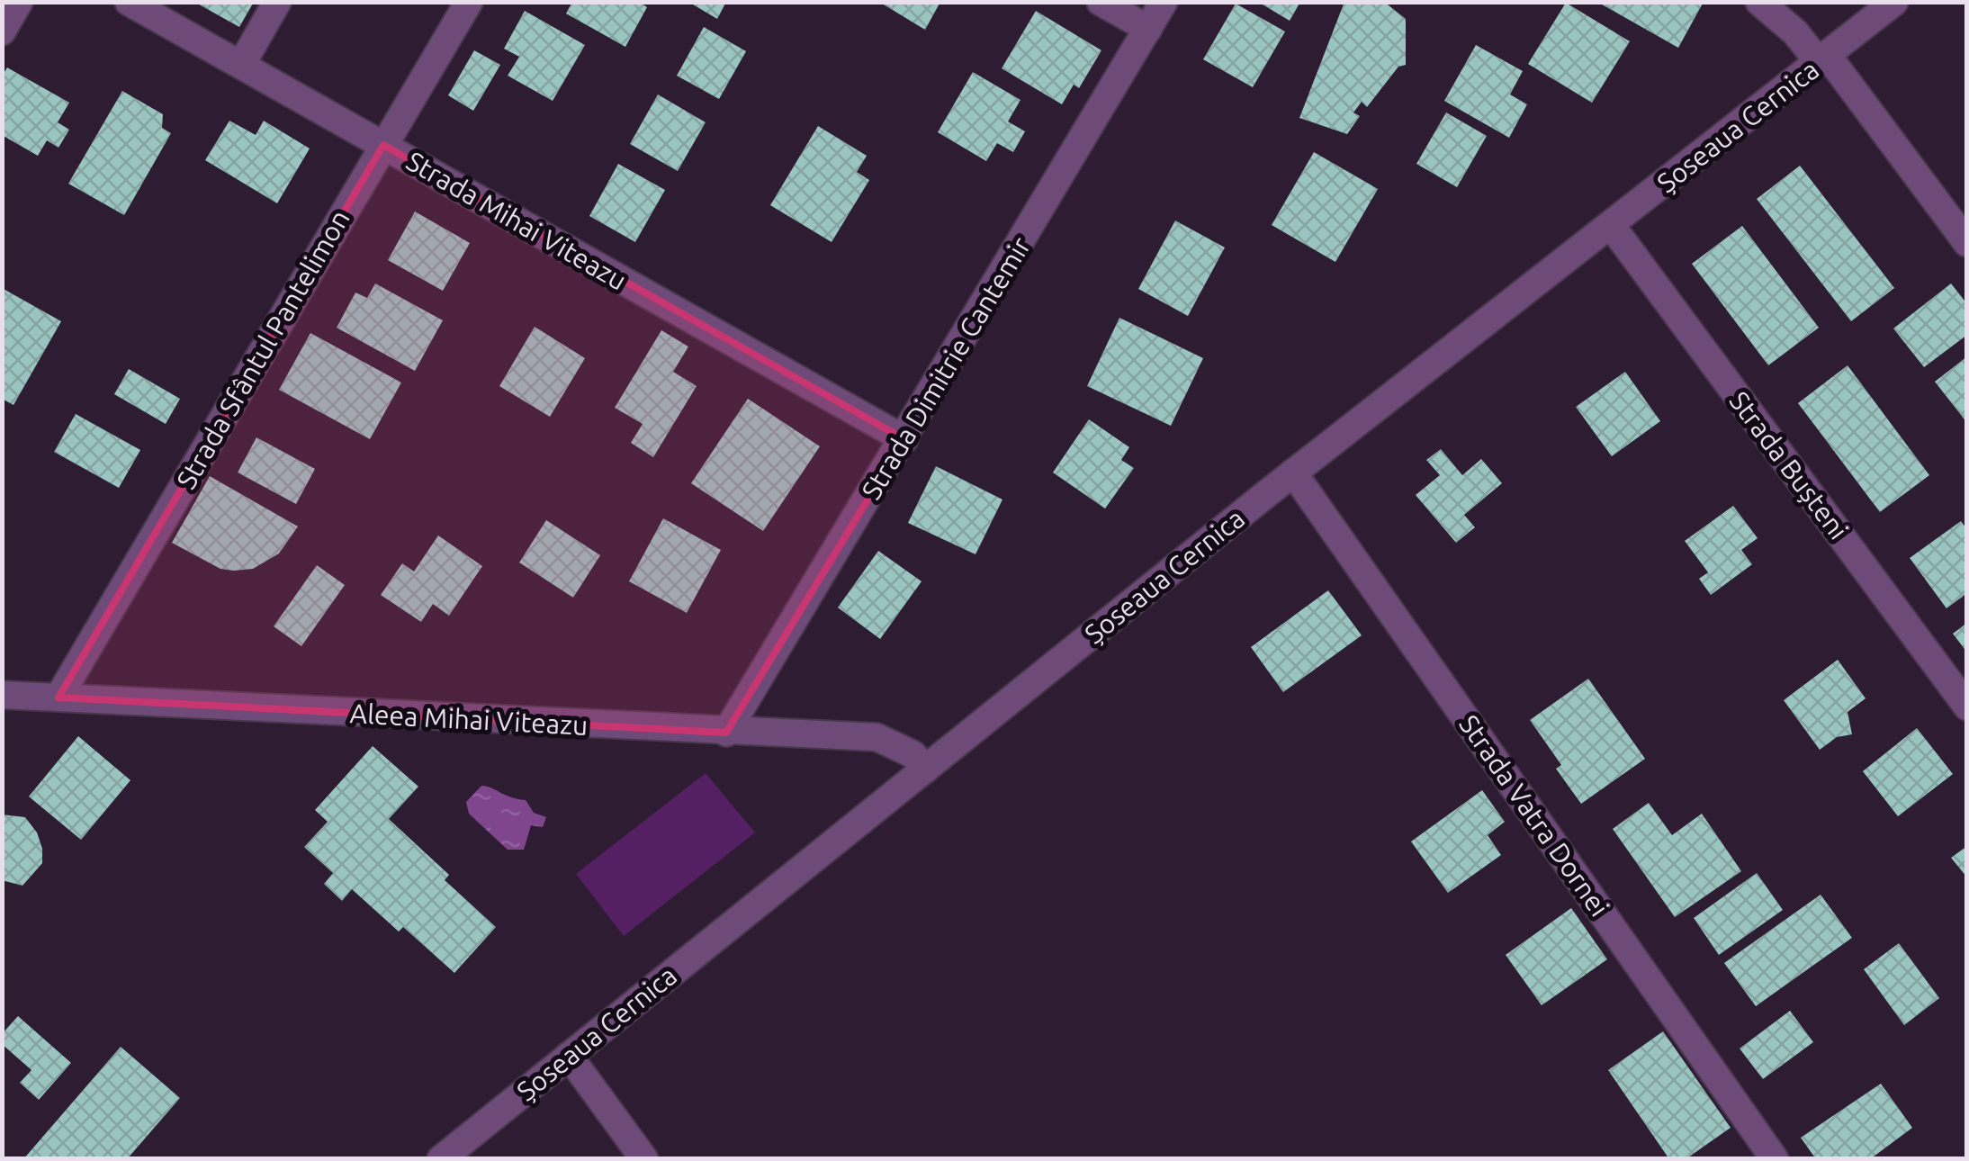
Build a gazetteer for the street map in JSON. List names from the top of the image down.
{
  "streets": {
    "street": [
      "Șoseaua Cernica",
      "Strada Mihai Viteazu",
      "Strada Sfântul Pantelimon",
      "Strada Dimitrie Cantemir",
      "Strada Bușteni",
      "Aleea Mihai Viteazu",
      "Strada Vatra Dornei"
    ]
  },
  "crossings": [
    ["Șoseaua Cernica", "Strada Bușteni"],
    ["Șoseaua Cernica", "Aleea Mihai Viteazu"],
    ["Șoseaua Cernica", "Strada Vatra Dornei"],
    ["Strada Mihai Viteazu", "Strada Sfântul Pantelimon"],
    ["Strada Mihai Viteazu", "Strada Dimitrie Cantemir"],
    ["Strada Sfântul Pantelimon", "Aleea Mihai Viteazu"],
    ["Strada Dimitrie Cantemir", "Aleea Mihai Viteazu"]
  ]
}
